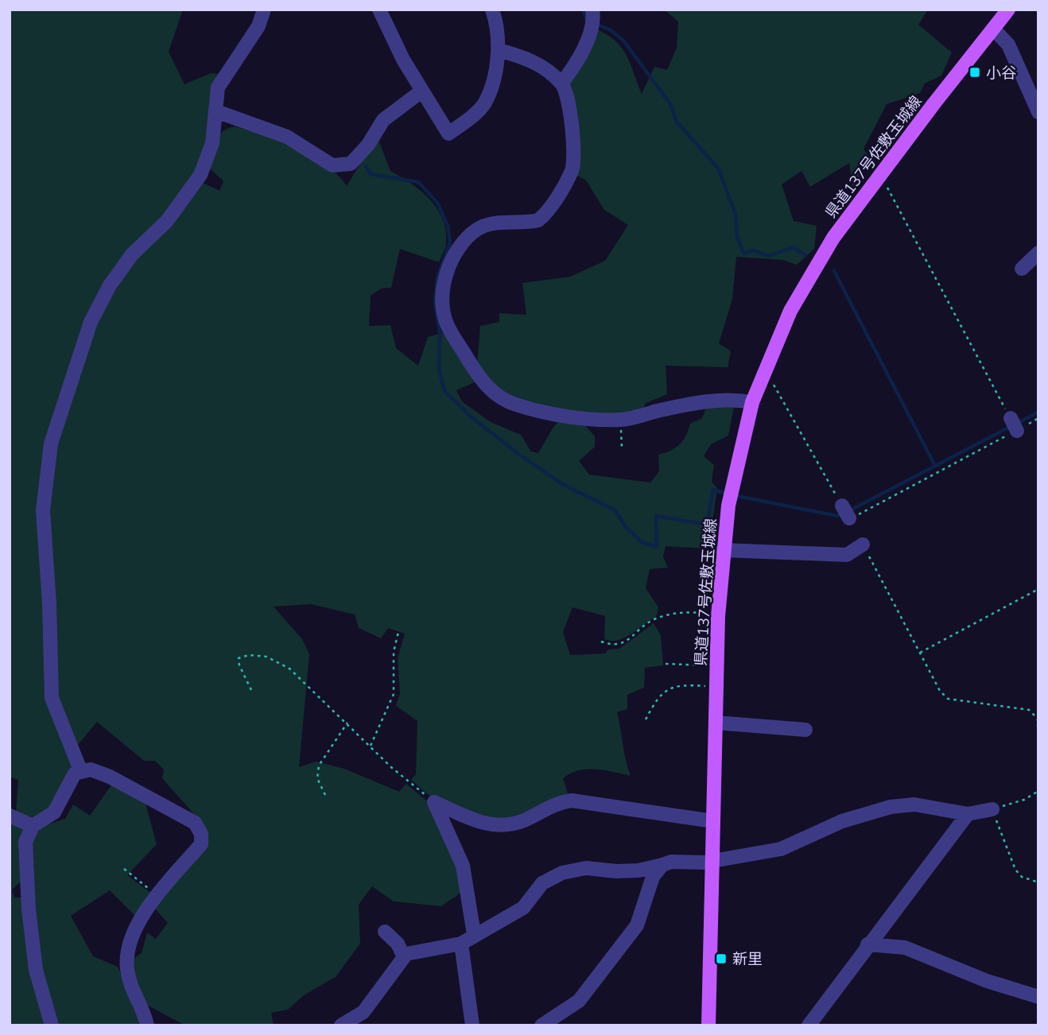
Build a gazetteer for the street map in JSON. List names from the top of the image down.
{
  "streets": {
    "main road": ["県道137号佐敷玉城線"]
  },
  "places": {
    "transit": ["小谷", "新里"]
  }
}
